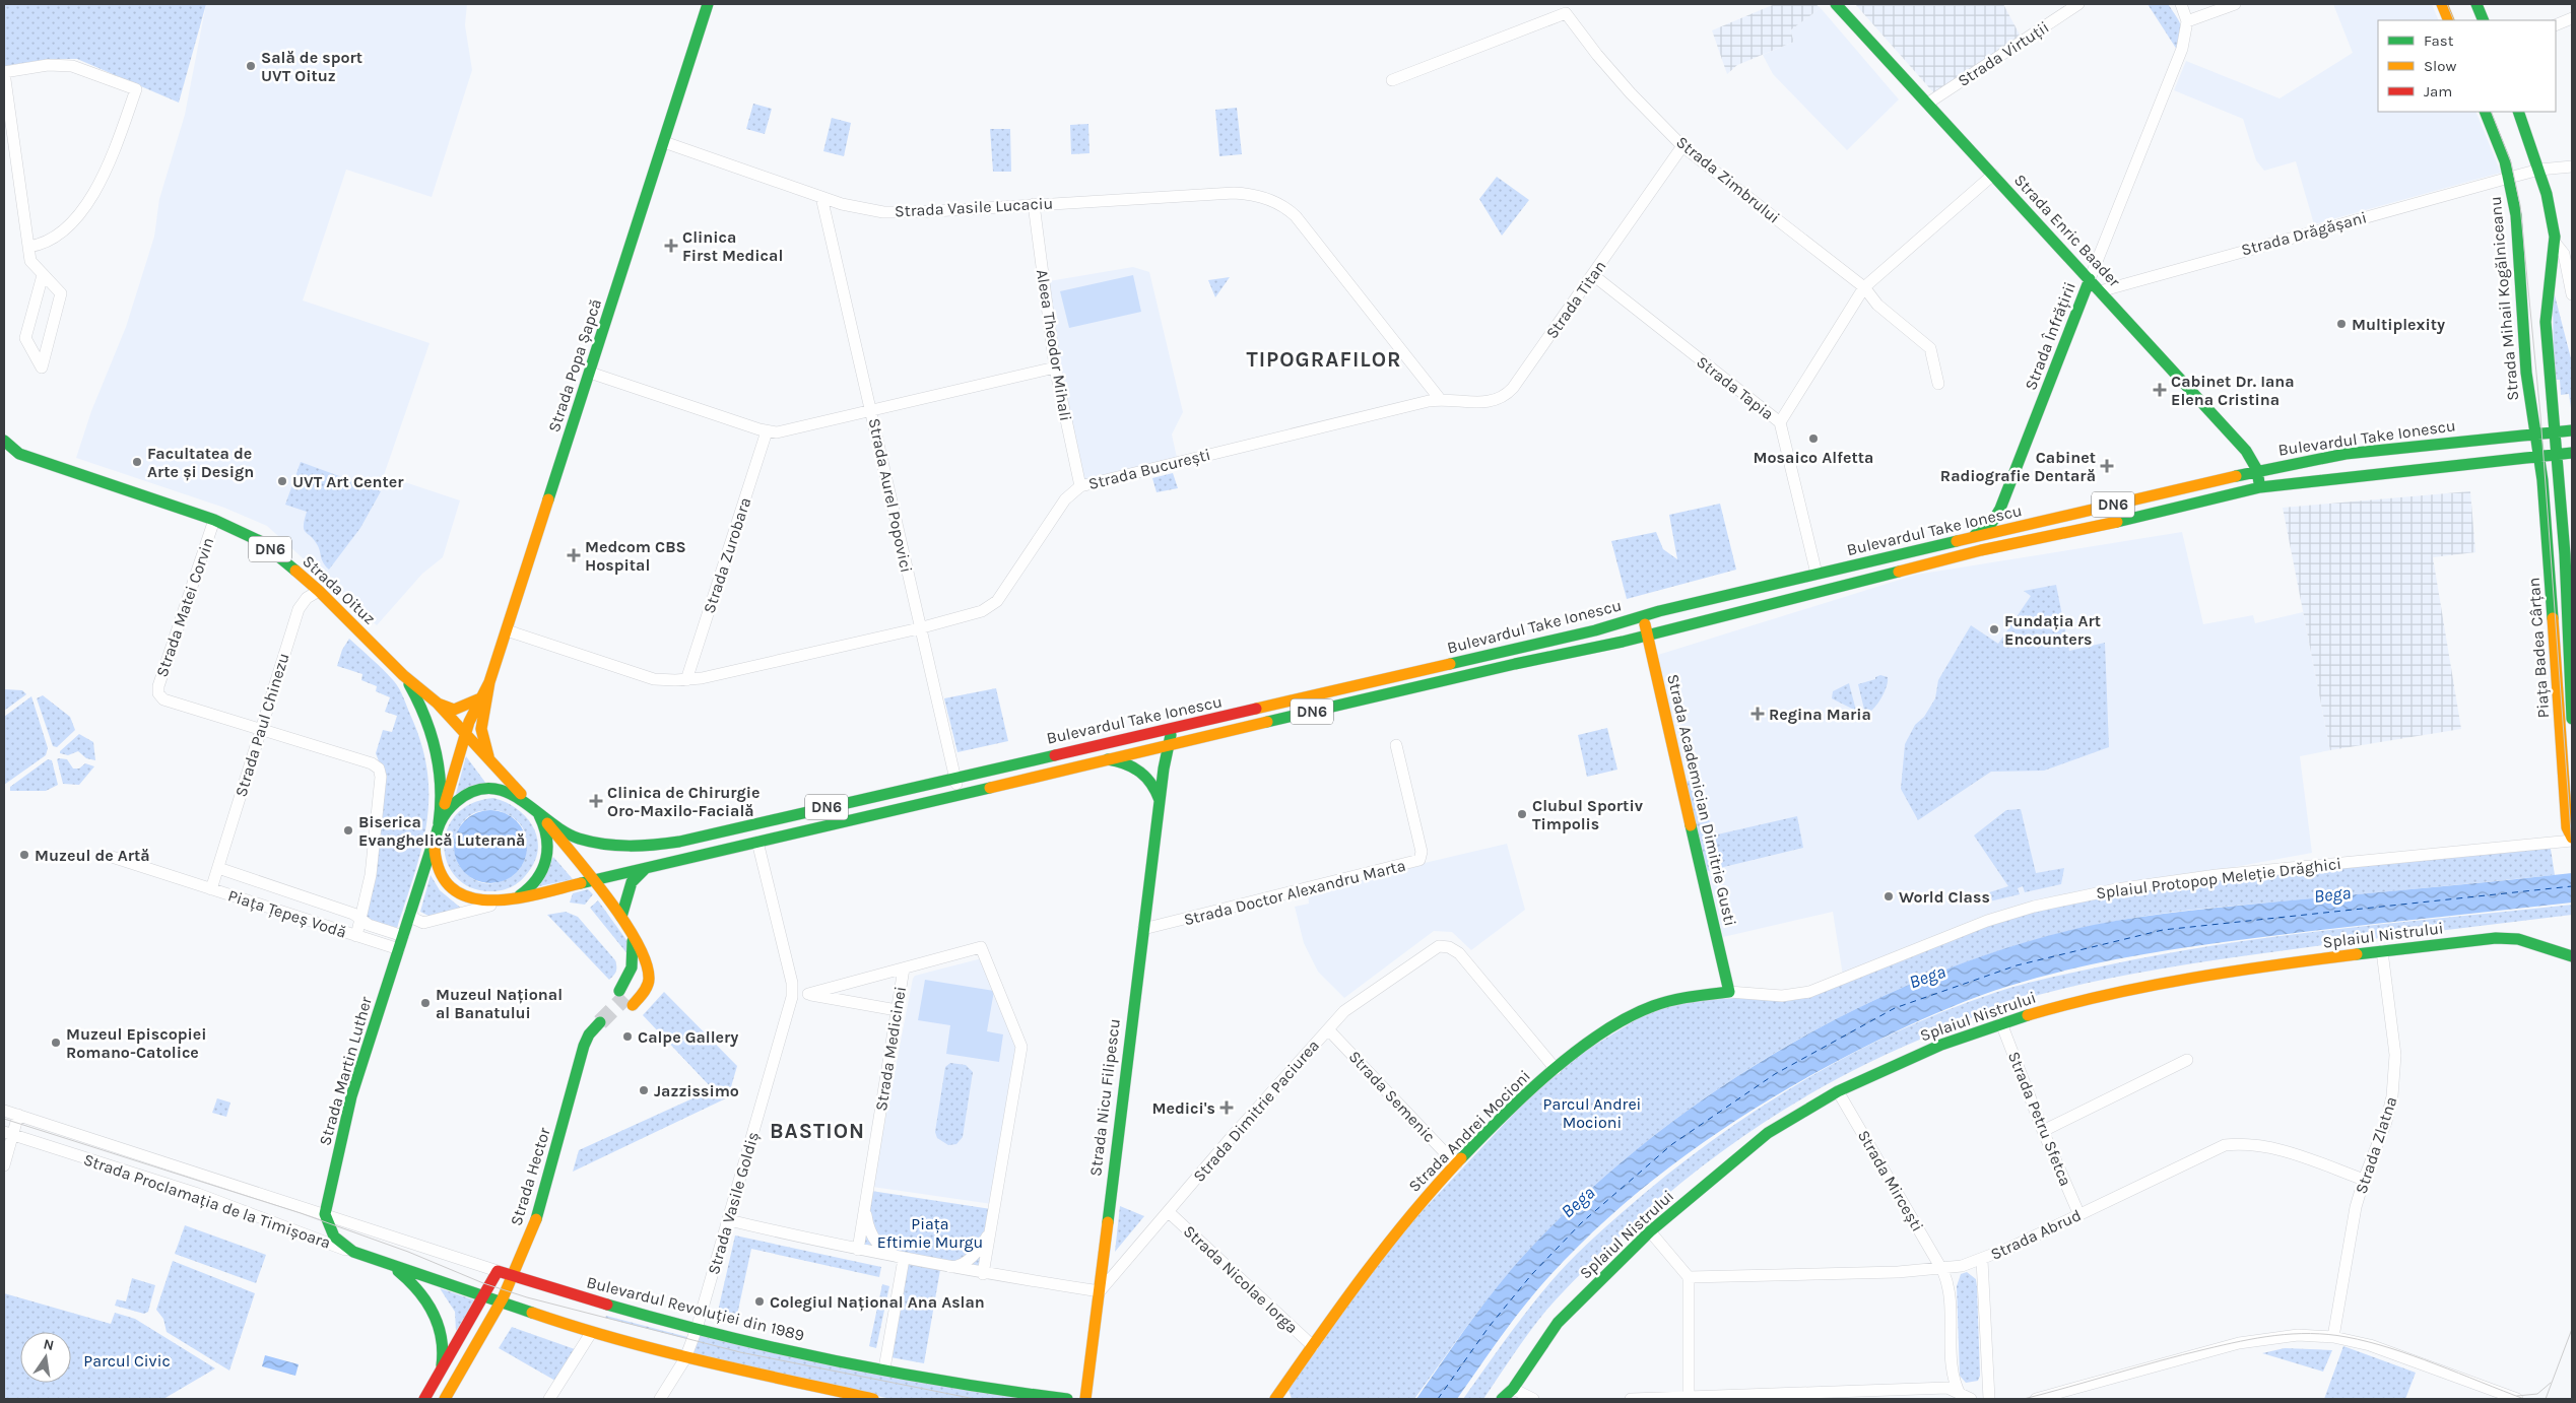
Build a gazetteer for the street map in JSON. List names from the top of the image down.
{
  "streets": {
    "main road": [
      "Strada Enric Baader",
      "Strada Mihail Kogălniceanu",
      "Strada Înfrățirii",
      "Strada Popa Șapcă",
      "Bulevardul Take Ionescu",
      "DN6",
      "Strada Oituz",
      "Piața Badea Cârțan",
      "Strada Academician Dimitrie Gusti",
      "Splaiul Nistrului",
      "Strada Martin Luther",
      "Strada Nicu Filipescu",
      "Strada Andrei Mocioni",
      "Strada Hector",
      "Bulevardul Revoluției din 1989"
    ],
    "street": [
      "Strada Virtuții",
      "Strada Zimbrului",
      "Strada Vasile Lucaciu",
      "Strada Drăgășani",
      "Strada Titan",
      "Aleea Theodor Mihali",
      "Strada Tapia",
      "Strada București",
      "Strada Aurel Popovici",
      "Strada Zurobara",
      "Strada Matei Corvin",
      "Strada Paul Chinezu",
      "Splaiul Protopop Meleție Drăghici",
      "Strada Doctor Alexandru Marta",
      "Piața Țepeș Vodă",
      "Strada Medicinei",
      "Strada Semenic",
      "Strada Dimitrie Paciurea",
      "Strada Petru Sfetca",
      "Strada Zlatna",
      "Strada Mircești",
      "Strada Proclamația de la Timișoara",
      "Strada Vasile Goldiș",
      "Strada Abrud",
      "Strada Nicolae Iorga"
    ]
  },
  "crossings": [
    ["Strada Virtuții", "Strada Enric Baader"],
    ["Strada Zimbrului", "Strada Titan"],
    ["Strada Vasile Lucaciu", "Strada Titan"],
    ["Strada Vasile Lucaciu", "Aleea Theodor Mihali"],
    ["Strada Vasile Lucaciu", "Strada Popa Șapcă"],
    ["Strada Vasile Lucaciu", "Strada București"],
    ["Strada Vasile Lucaciu", "Strada Aurel Popovici"],
    ["Strada Enric Baader", "Strada Drăgășani"],
    ["Strada Enric Baader", "Strada Înfrățirii"],
    ["Strada Enric Baader", "Bulevardul Take Ionescu"],
    ["Strada Drăgășani", "Strada Mihail Kogălniceanu"],
    ["Strada Mihail Kogălniceanu", "Bulevardul Take Ionescu"],
    ["Strada Mihail Kogălniceanu", "DN6"],
    ["Strada Mihail Kogălniceanu", "Piața Badea Cârțan"],
    ["Strada Titan", "Strada Tapia"],
    ["Strada Titan", "Strada București"],
    ["Strada Înfrățirii", "Bulevardul Take Ionescu"],
    ["Aleea Theodor Mihali", "Strada București"],
    ["Strada Popa Șapcă", "Bulevardul Take Ionescu"],
    ["Strada Popa Șapcă", "Strada București"],
    ["Strada Popa Șapcă", "DN6"],
    ["Strada Popa Șapcă", "Strada Oituz"],
    ["Strada Popa Șapcă", "Strada Martin Luther"],
    ["Strada Tapia", "Bulevardul Take Ionescu"],
    ["Bulevardul Take Ionescu", "Strada Aurel Popovici"],
    ["Bulevardul Take Ionescu", "DN6"],
    ["Bulevardul Take Ionescu", "Strada Oituz"],
    ["Bulevardul Take Ionescu", "Piața Badea Cârțan"],
    ["Bulevardul Take Ionescu", "Strada Academician Dimitrie Gusti"],
    ["Bulevardul Take Ionescu", "Strada Martin Luther"],
    ["Bulevardul Take Ionescu", "Strada Nicu Filipescu"],
    ["Bulevardul Take Ionescu", "Strada Vasile Goldiș"],
    ["Strada București", "Strada Aurel Popovici"],
    ["Strada București", "Strada Zurobara"],
    ["DN6", "Strada Oituz"],
    ["DN6", "Piața Badea Cârțan"],
    ["DN6", "Strada Martin Luther"],
    ["Strada Oituz", "Strada Matei Corvin"],
    ["Strada Oituz", "Strada Paul Chinezu"],
    ["Strada Oituz", "Strada Martin Luther"],
    ["Strada Matei Corvin", "Strada Paul Chinezu"],
    ["Piața Badea Cârțan", "Splaiul Protopop Meleție Drăghici"],
    ["Strada Paul Chinezu", "Piața Țepeș Vodă"],
    ["Strada Academician Dimitrie Gusti", "Splaiul Protopop Meleție Drăghici"],
    ["Strada Academician Dimitrie Gusti", "Strada Andrei Mocioni"],
    ["Splaiul Protopop Meleție Drăghici", "Strada Andrei Mocioni"],
    ["Strada Doctor Alexandru Marta", "Strada Nicu Filipescu"],
    ["Piața Țepeș Vodă", "Strada Martin Luther"],
    ["Splaiul Nistrului", "Strada Petru Sfetca"],
    ["Splaiul Nistrului", "Strada Zlatna"],
    ["Splaiul Nistrului", "Strada Mircești"],
    ["Strada Martin Luther", "Strada Proclamația de la Timișoara"],
    ["Strada Martin Luther", "Bulevardul Revoluției din 1989"],
    ["Strada Semenic", "Strada Dimitrie Paciurea"],
    ["Strada Semenic", "Strada Andrei Mocioni"],
    ["Strada Nicu Filipescu", "Strada Dimitrie Paciurea"],
    ["Strada Dimitrie Paciurea", "Strada Andrei Mocioni"],
    ["Strada Dimitrie Paciurea", "Strada Nicolae Iorga"],
    ["Strada Petru Sfetca", "Strada Abrud"],
    ["Strada Andrei Mocioni", "Strada Nicolae Iorga"],
    ["Strada Zlatna", "Strada Abrud"],
    ["Strada Hector", "Bulevardul Revoluției din 1989"],
    ["Strada Mircești", "Strada Abrud"],
    ["Strada Proclamația de la Timișoara", "Bulevardul Revoluției din 1989"],
    ["Strada Vasile Goldiș", "Bulevardul Revoluției din 1989"]
  ],
  "districts": ["TIPOGRAFILOR", "BASTION"],
  "water": ["Bega"],
  "parks": ["Parcul Andrei Mocioni", "Piața Eftimie Murgu", "Parcul Civic"],
  "places": {
    "other": [
      "Sală de sport UVT Oituz",
      "Multiplexity",
      "Mosaico Alfetta",
      "Facultatea de Arte și Design",
      "UVT Art Center",
      "Fundația Art Encounters",
      "Clubul Sportiv Timpolis",
      "Biserica Evanghelică Luterană",
      "Muzeul de Artă",
      "World Class",
      "Muzeul Național al Banatului",
      "Calpe Gallery",
      "Muzeul Episcopiei Romano-Catolice",
      "Jazzissimo",
      "Colegiul Național Ana Aslan"
    ],
    "health": [
      "Clinica First Medical",
      "Cabinet Dr. Iana Elena Cristina",
      "Cabinet Radiografie Dentară",
      "Medcom CBS Hospital",
      "Regina Maria",
      "Clinica de Chirurgie Oro-Maxilo-Facială",
      "Medici's"
    ]
  },
  "legend": ["Fast", "Slow", "Jam"],
  "north": "top"
}
